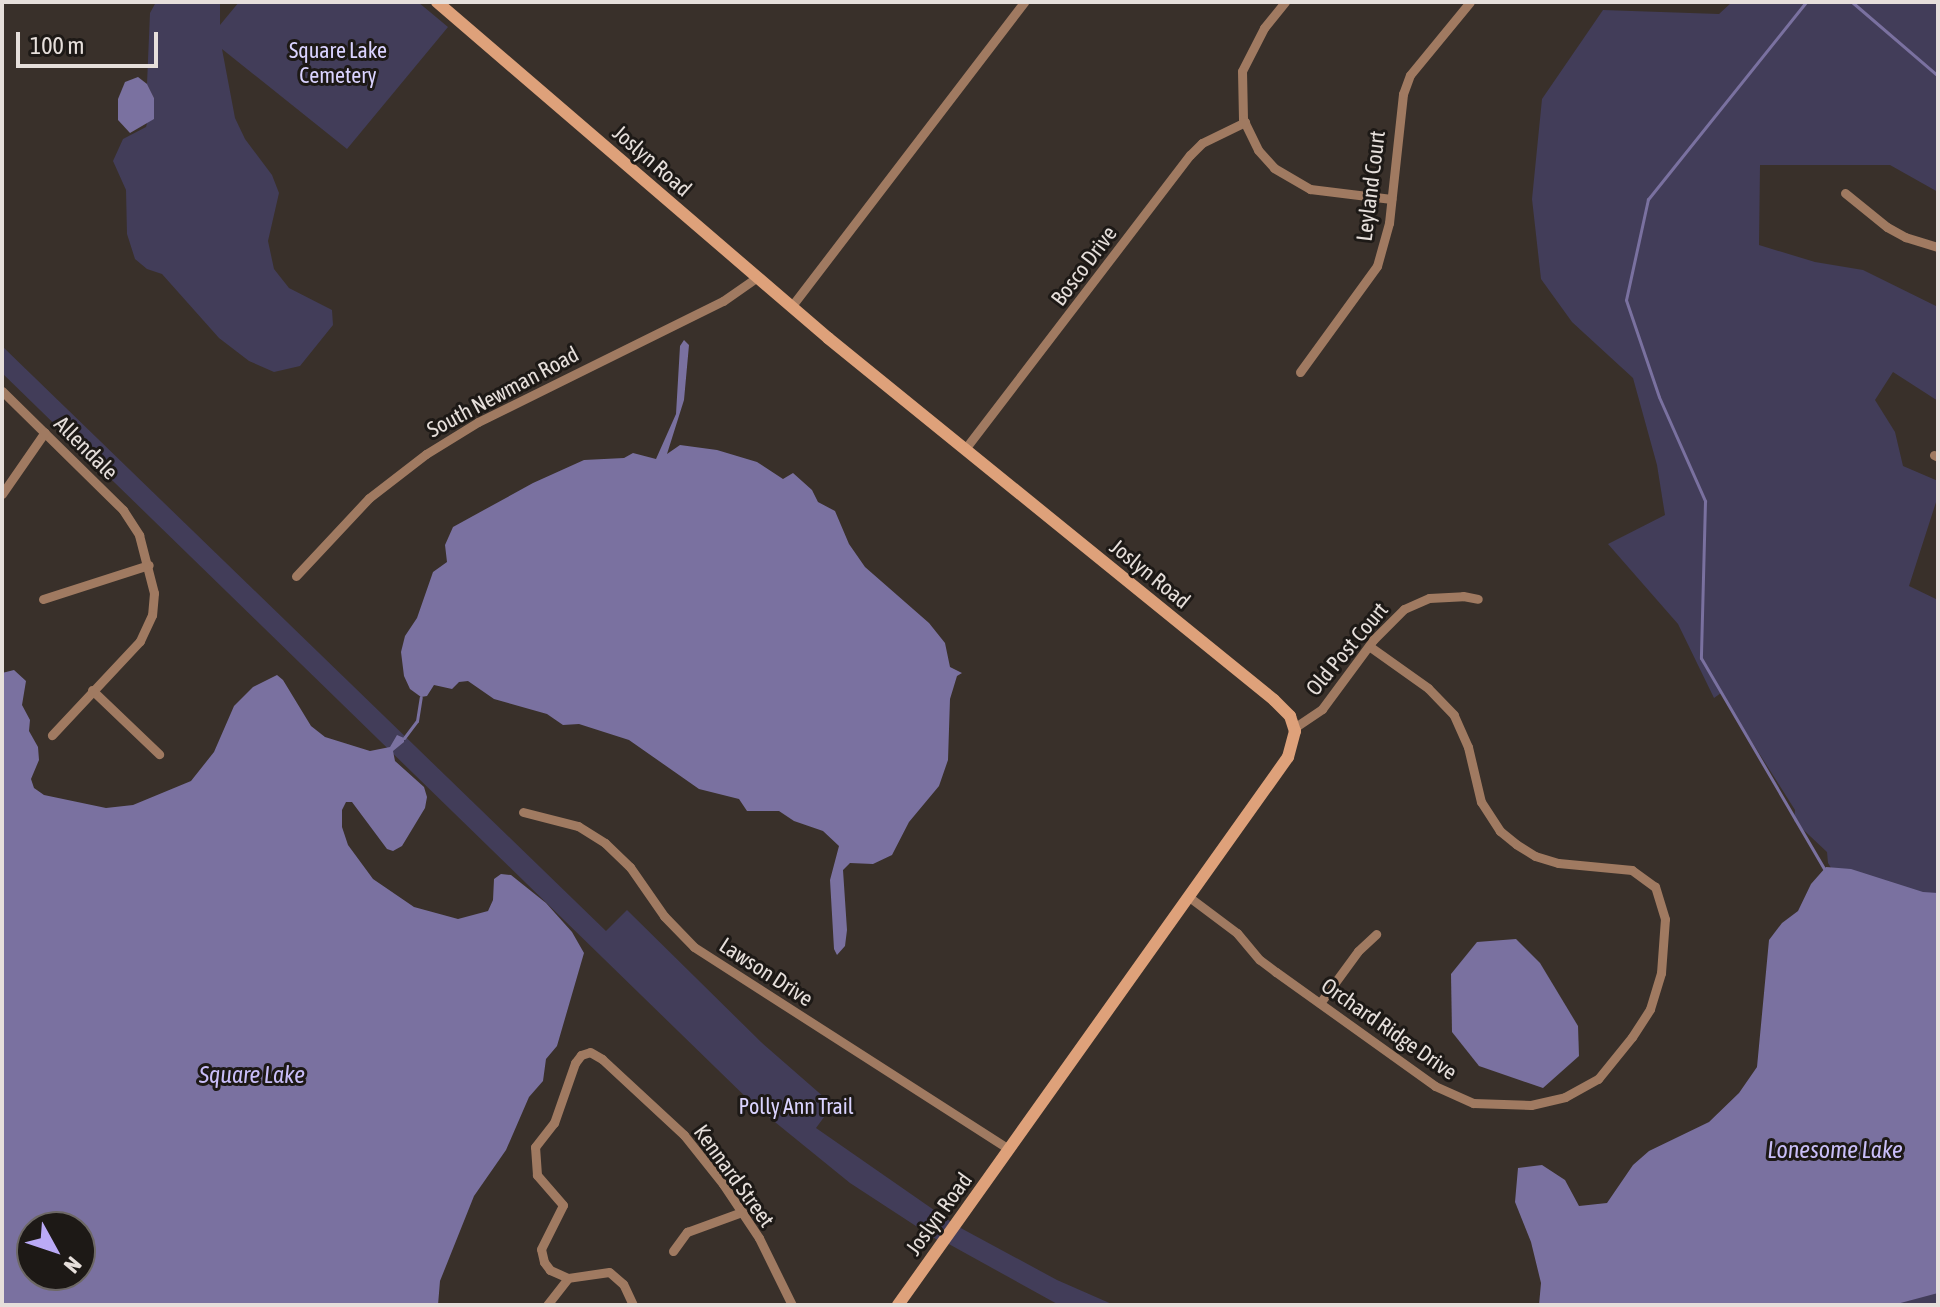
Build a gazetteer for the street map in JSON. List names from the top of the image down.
{
  "streets": {
    "street": [
      "Joslyn Road",
      "Leyland Court",
      "Bosco Drive",
      "South Newman Road",
      "Allendale",
      "Old Post Court",
      "Lawson Drive",
      "Orchard Ridge Drive",
      "Kennard Street"
    ]
  },
  "crossings": [
    ["Joslyn Road", "Bosco Drive"],
    ["Joslyn Road", "South Newman Road"],
    ["Joslyn Road", "Old Post Court"],
    ["Joslyn Road", "Lawson Drive"],
    ["Joslyn Road", "Orchard Ridge Drive"],
    ["Old Post Court", "Orchard Ridge Drive"]
  ],
  "water": ["Square Lake", "Lonesome Lake"],
  "parks": ["Square Lake Cemetery", "Polly Ann Trail"],
  "scale_bar": "100 m",
  "north": "bottom right"
}
